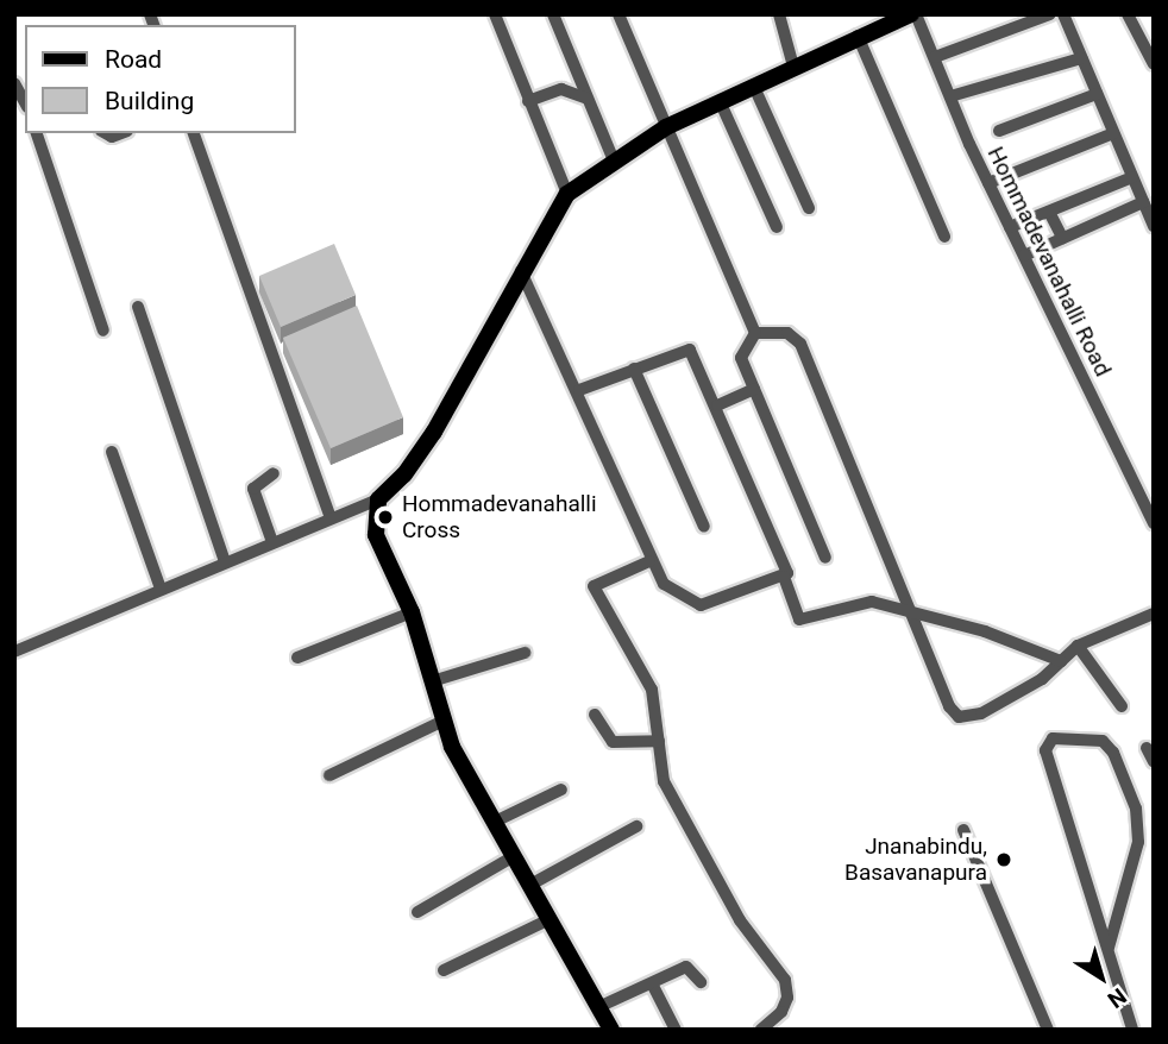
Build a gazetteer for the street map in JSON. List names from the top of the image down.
{
  "streets": {
    "street": ["Hommadevanahalli Road"]
  },
  "places": ["Hommadevanahalli Cross", "Jnanabindu, Basavanapura"],
  "legend": ["Road", "Building"],
  "north": "bottom right"
}
